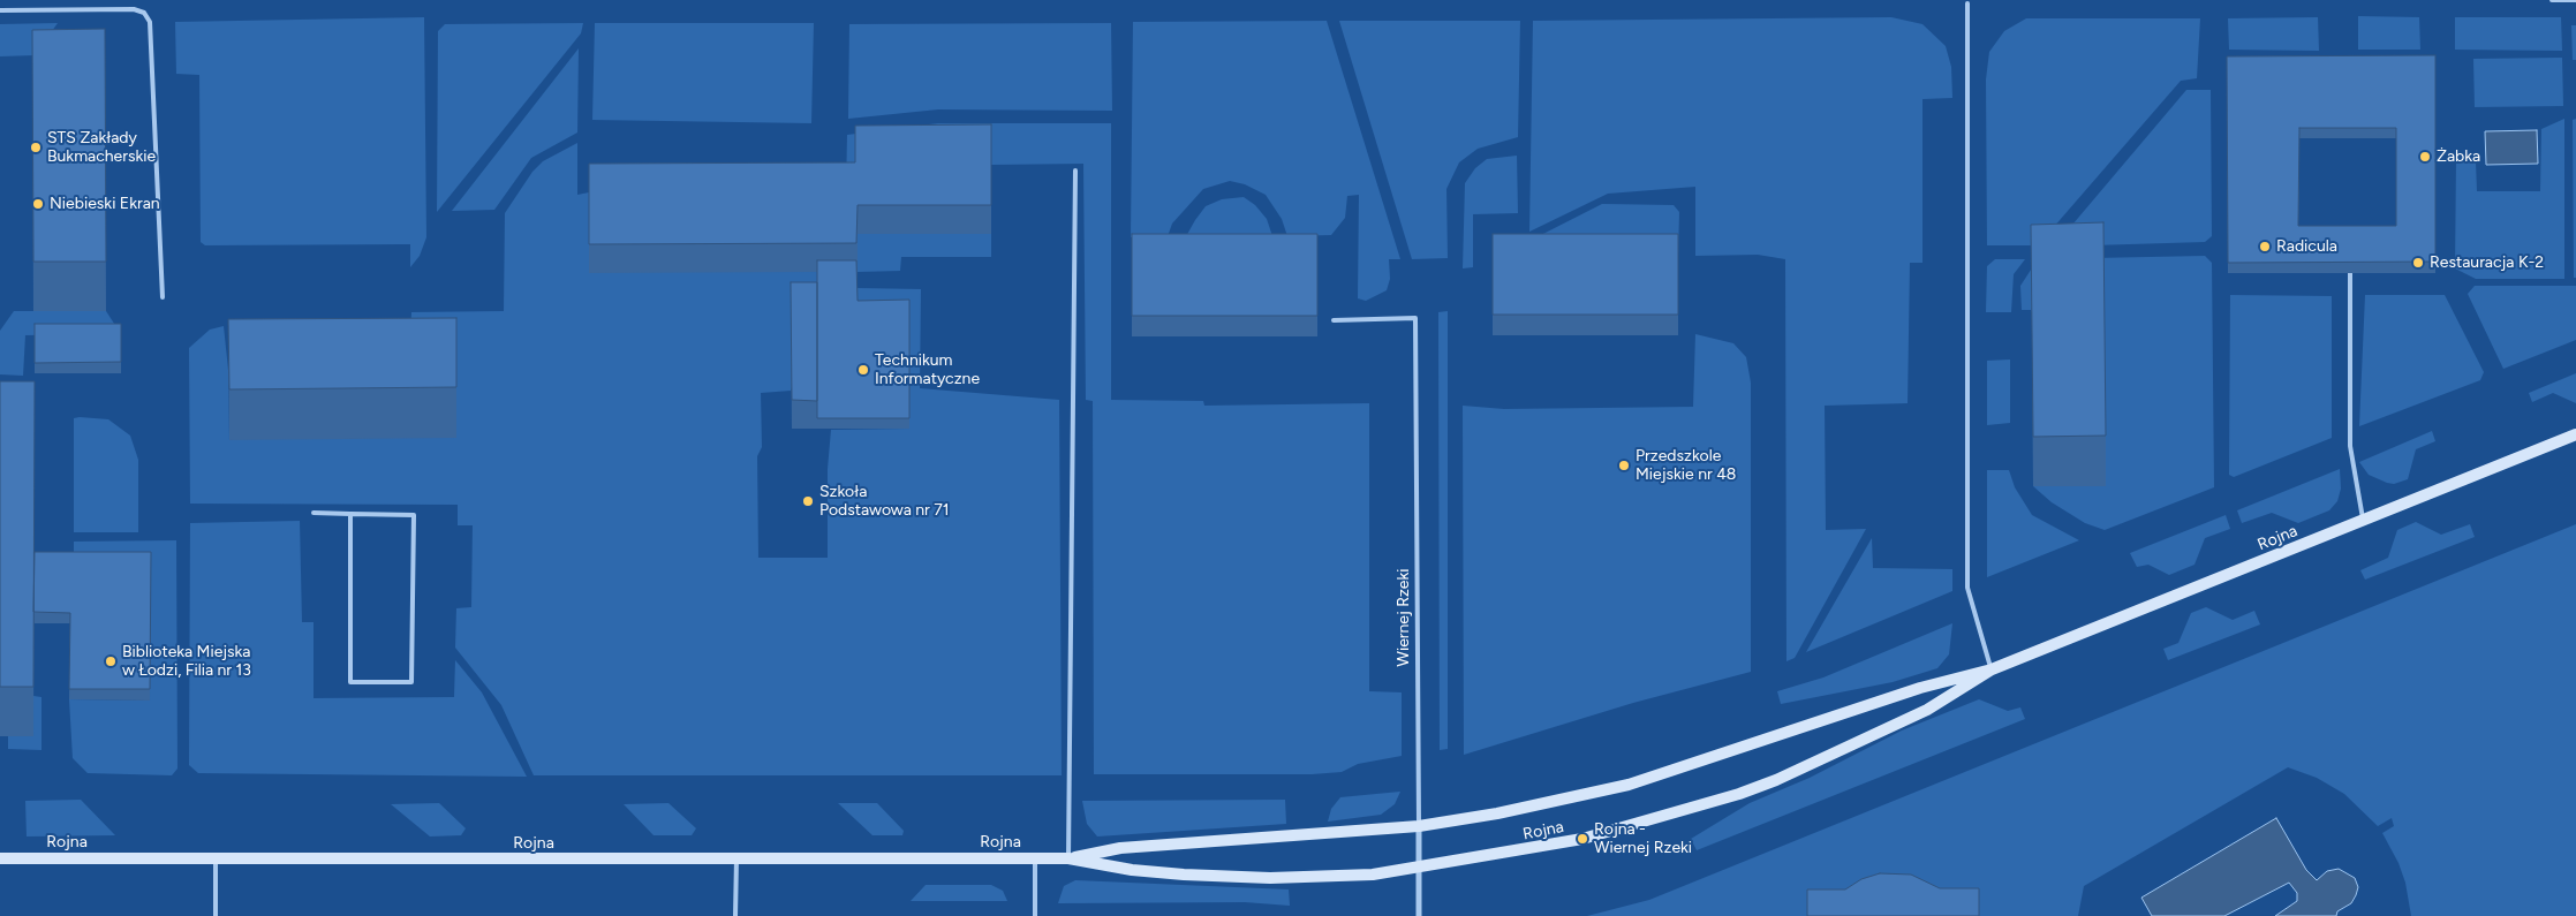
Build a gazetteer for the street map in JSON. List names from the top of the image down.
{
  "streets": {
    "street": ["Rojna", "Wiernej Rzeki"]
  },
  "crossings": [
    ["Rojna", "Wiernej Rzeki"]
  ],
  "places": [
    "STS Zakłady Bukmacherskie",
    "Żabka",
    "Niebieski Ekran",
    "Radicula",
    "Restauracja K-2",
    "Technikum Informatyczne",
    "Przedszkole Miejskie nr 48",
    "Szkoła Podstawowa nr 71",
    "Biblioteka Miejska w Łodzi, Filia nr 13",
    "Rojna - Wiernej Rzeki"
  ]
}
